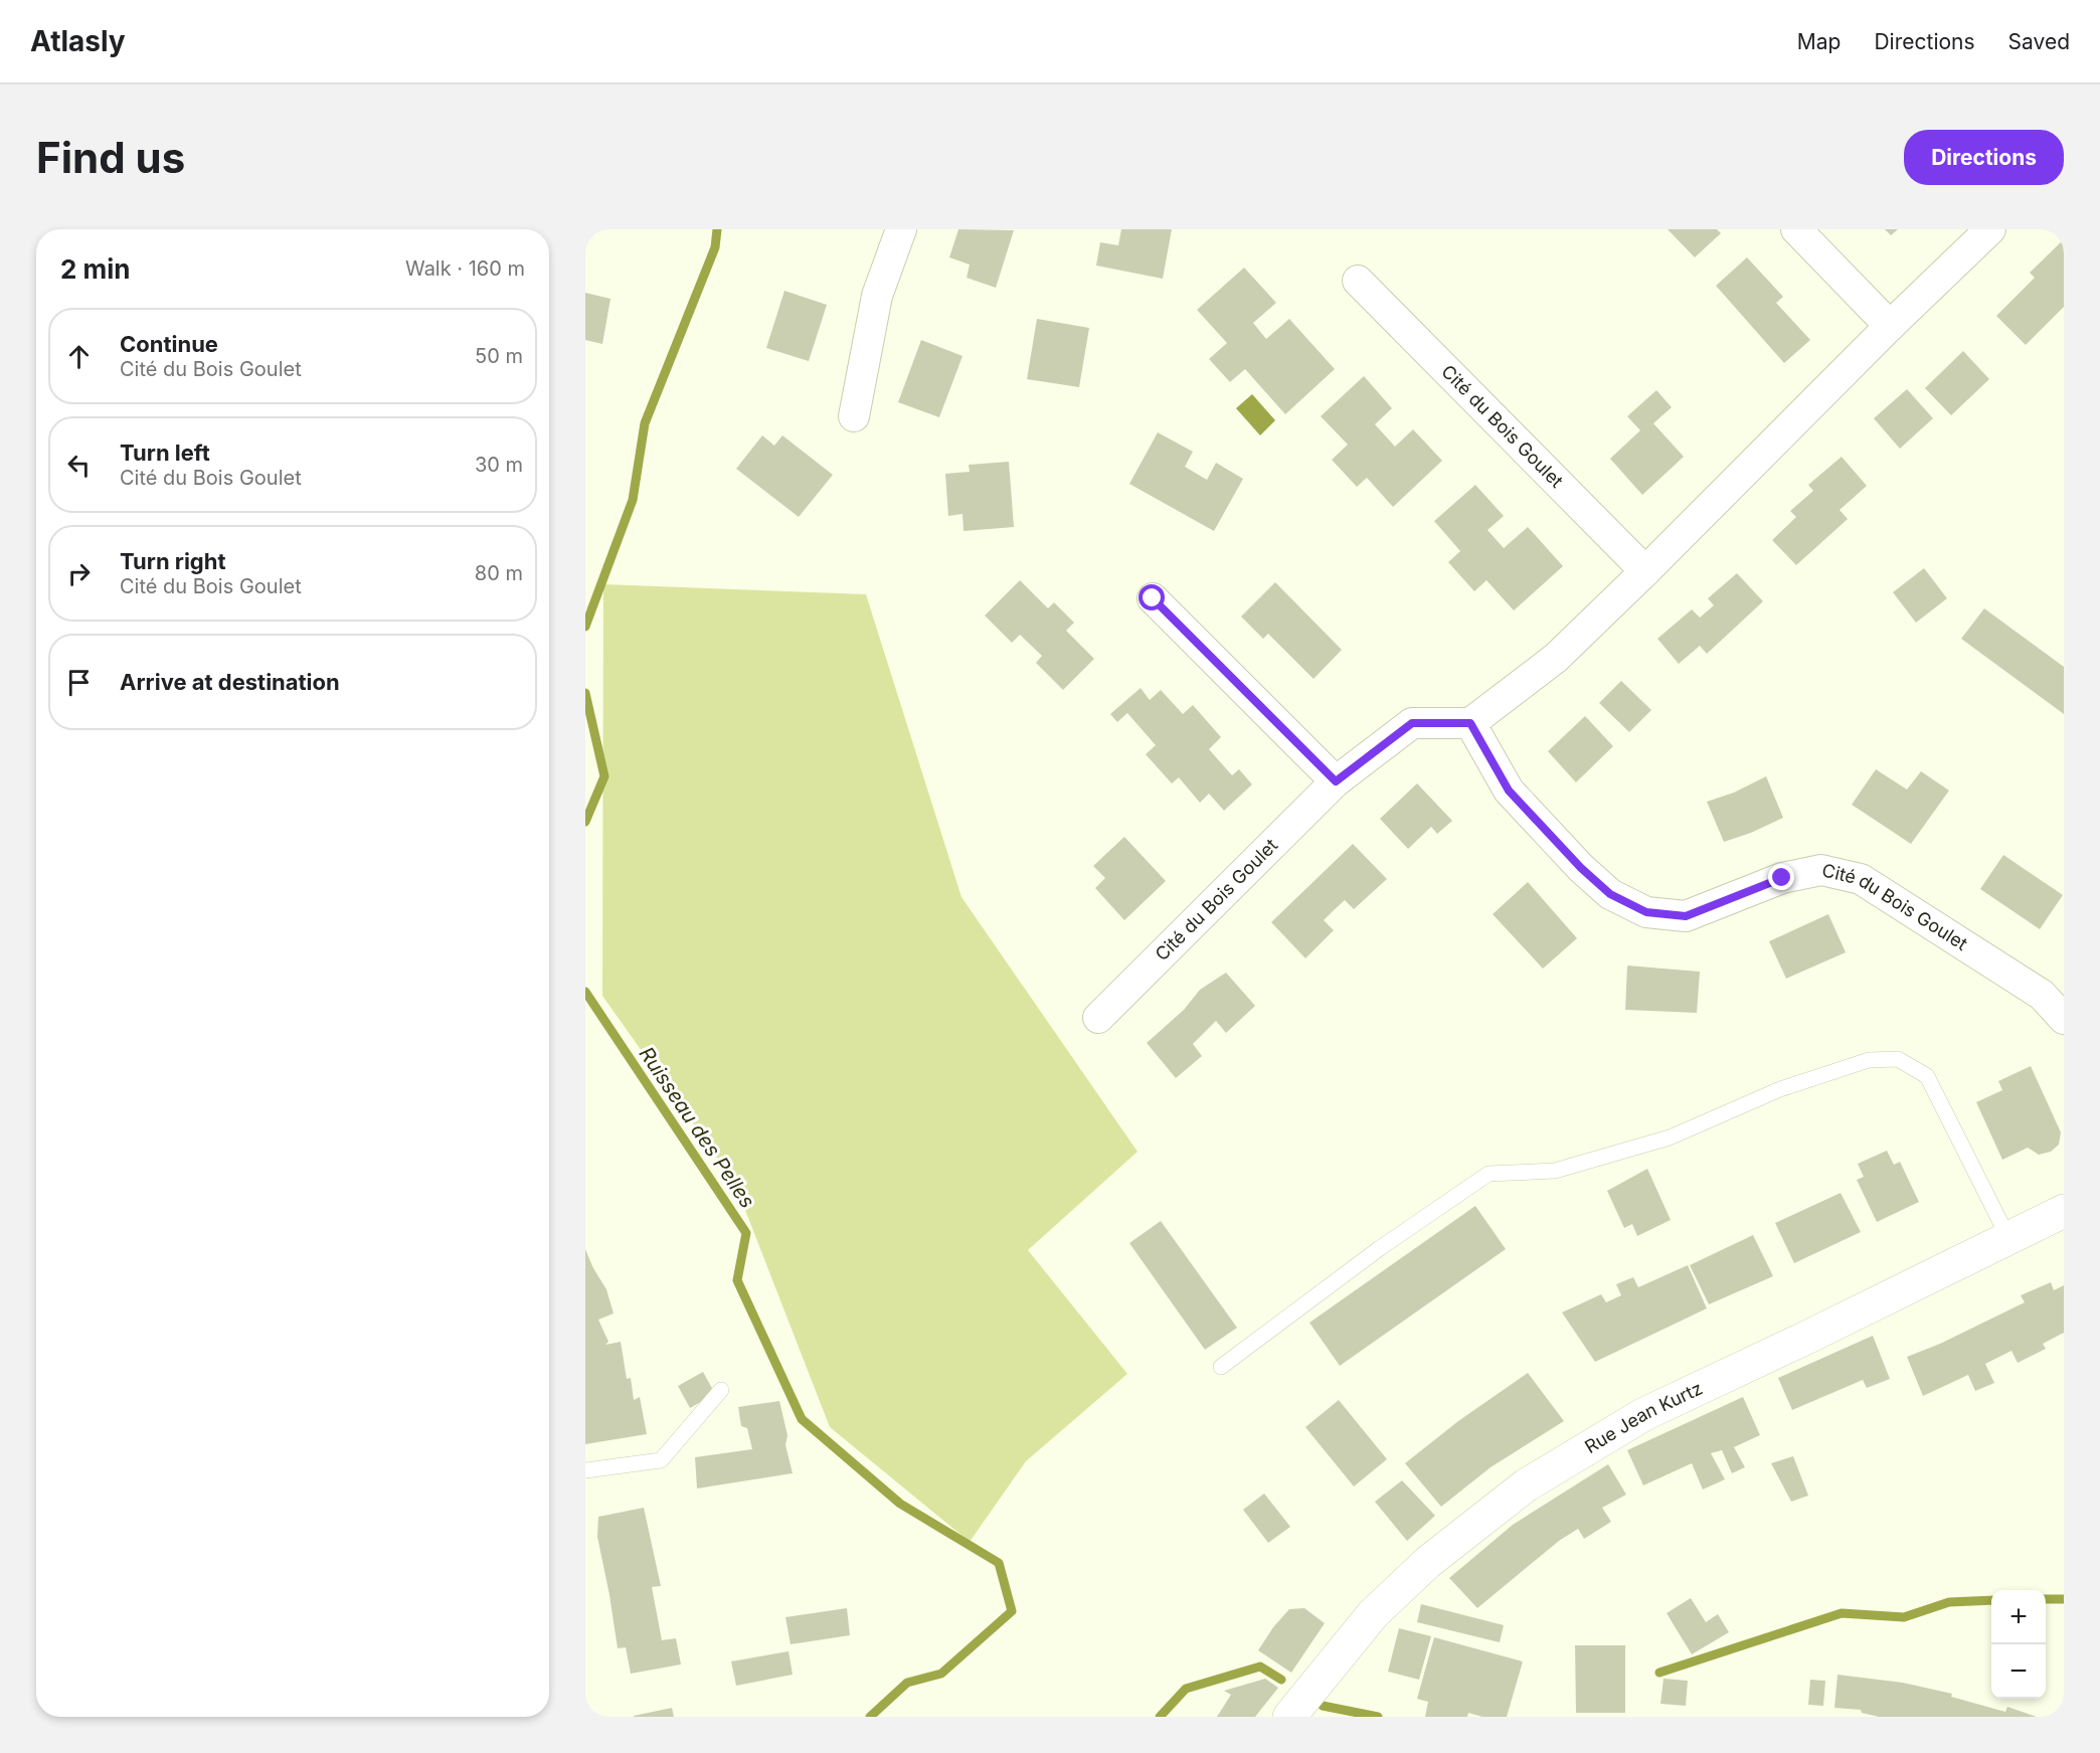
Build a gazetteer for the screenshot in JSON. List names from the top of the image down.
{
  "streets": {
    "main road": ["Rue Jean Kurtz"],
    "street": ["Cité du Bois Goulet"]
  },
  "water": ["Ruisseau des Pelles"],
  "page": {
    "header": "Atlasly",
    "nav": ["Map", "Directions", "Saved"],
    "buttons": "Directions",
    "title": "Find us",
    "heading": ["2 min", "Walk · 160 m"],
    "list": [
      ["Continue", "Cité du Bois Goulet", "50 m"],
      ["Turn left", "Cité du Bois Goulet", "30 m"],
      ["Turn right", "Cité du Bois Goulet", "80 m"],
      "Arrive at destination"
    ],
    "map_buttons": ["+", "−"]
  }
}
